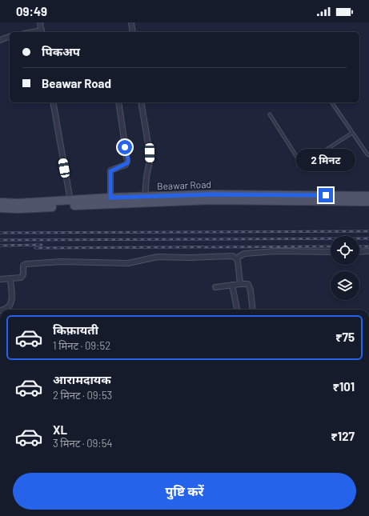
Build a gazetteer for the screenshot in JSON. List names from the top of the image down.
{
  "streets": {
    "main road": ["Beawar Road"]
  },
  "page": {
    "status": "09:49",
    "banner": ["पिकअप", "Beawar Road"],
    "bubble": "2 मिनट",
    "list": [
      {
        "name": "किफ़ायती",
        "note": "1 मिनट · 09:52",
        "value": "₹75"
      },
      {
        "name": "आरामदायक",
        "note": "2 मिनट · 09:53",
        "value": "₹101"
      },
      {
        "name": "XL",
        "note": "3 मिनट · 09:54",
        "value": "₹127"
      }
    ],
    "buttons": "पुष्टि करें"
  }
}
